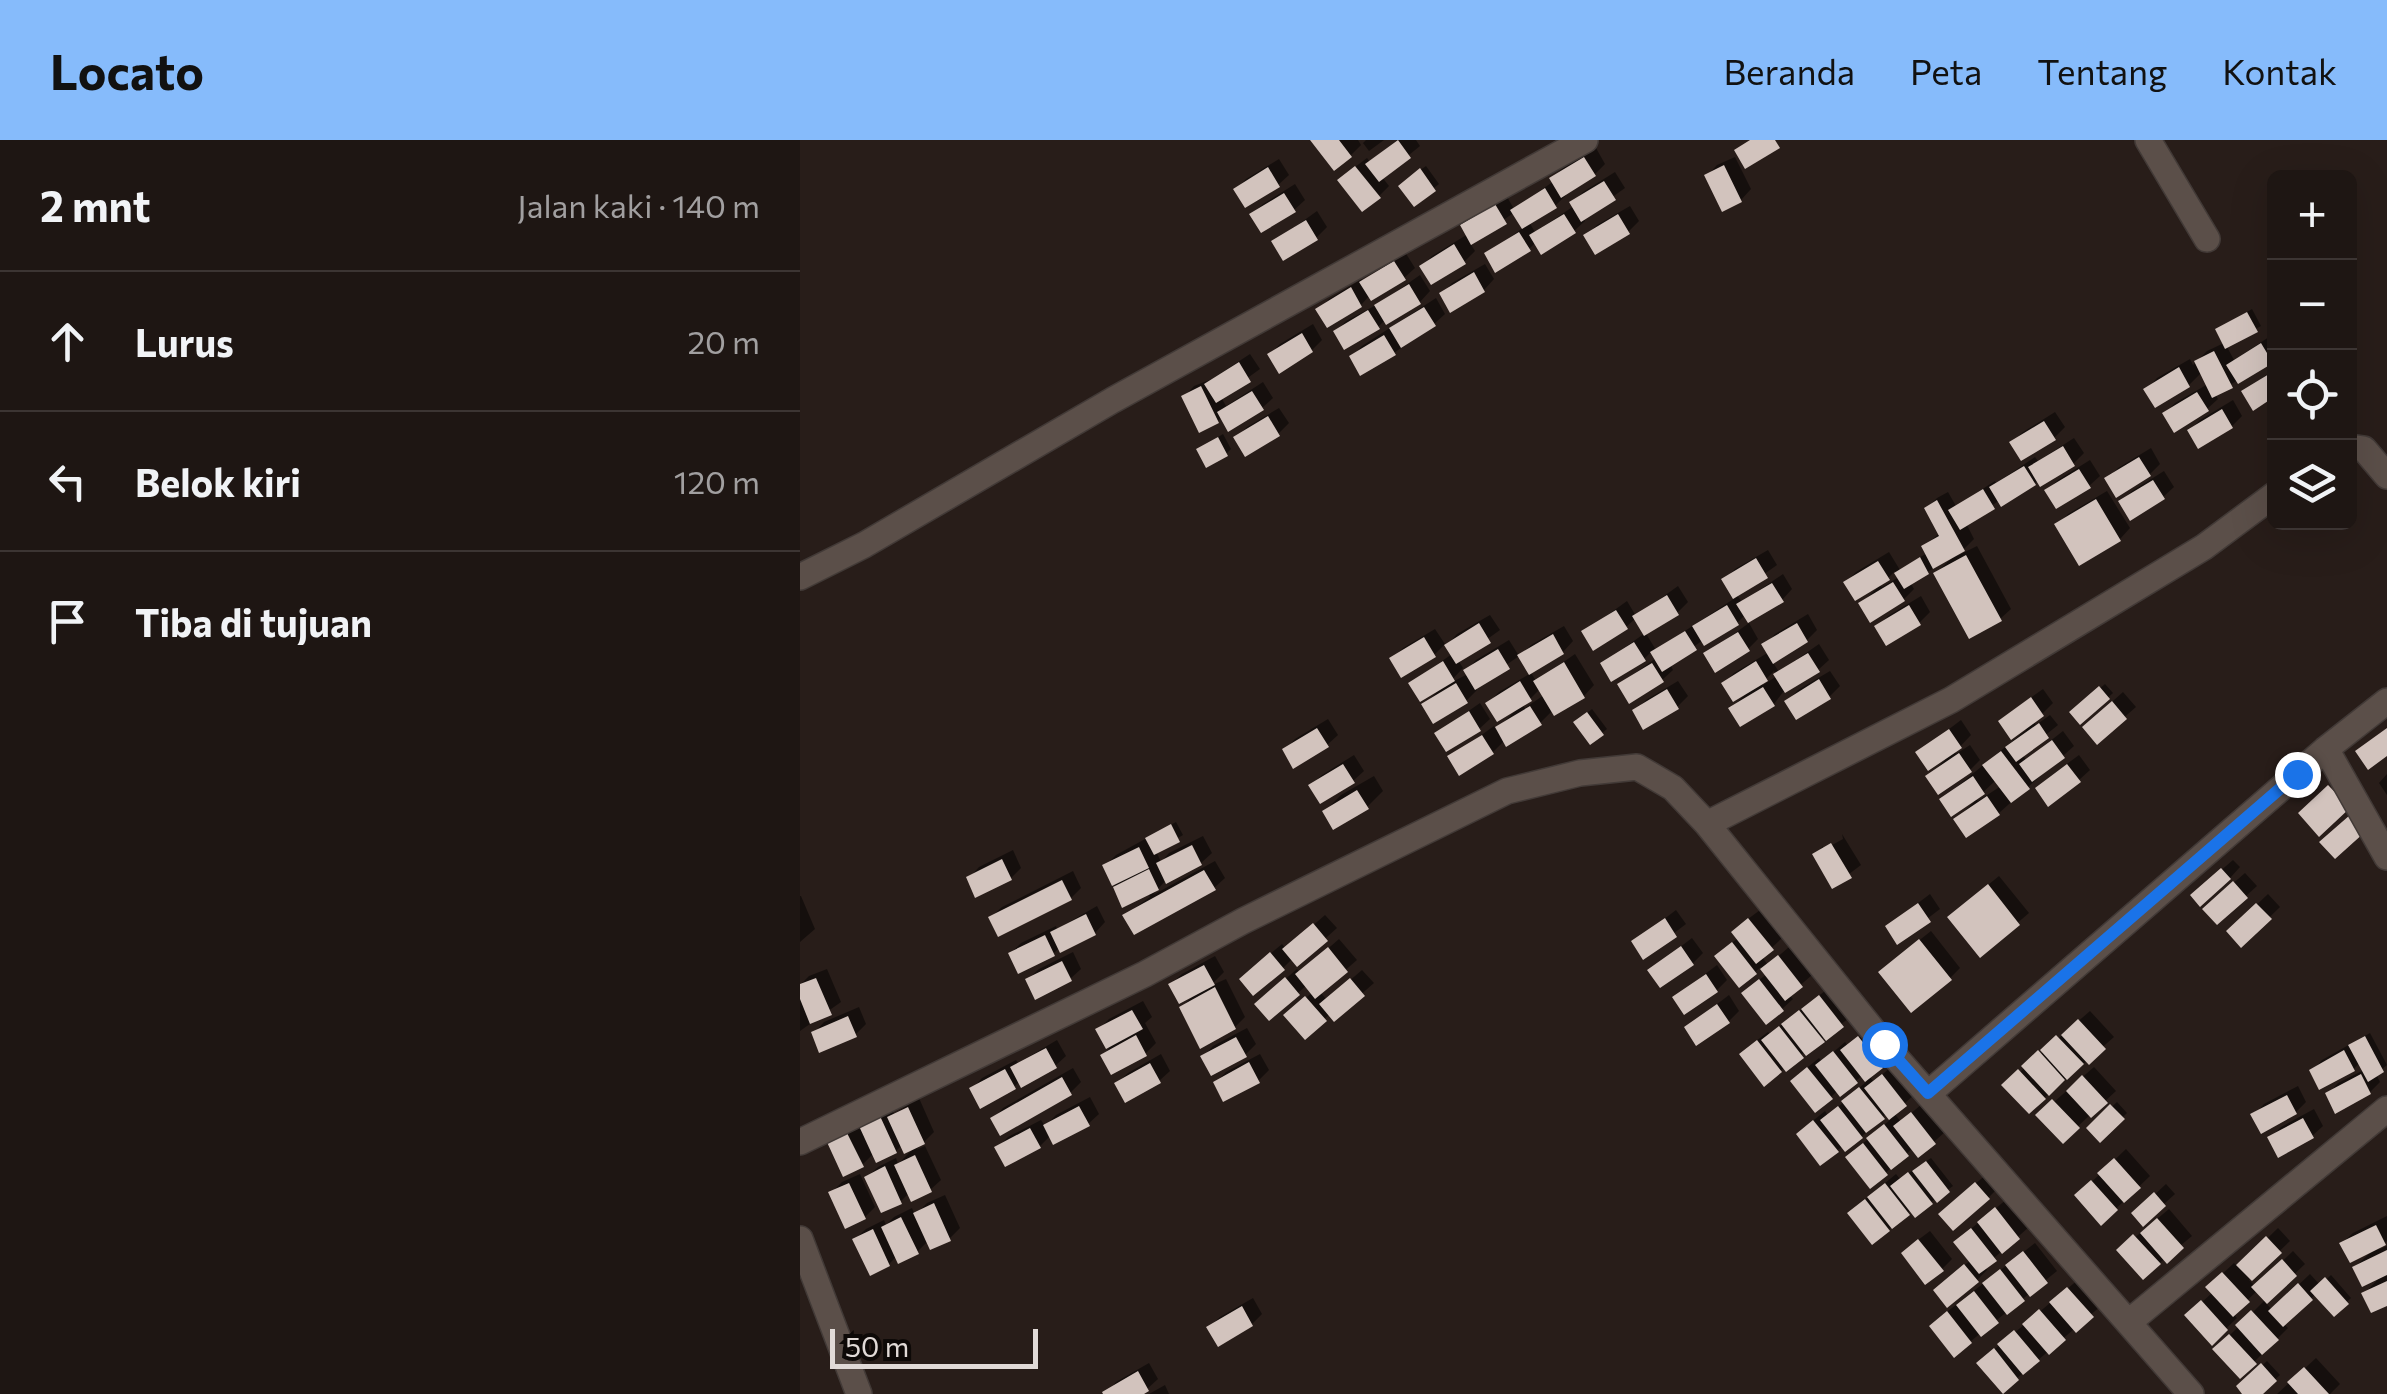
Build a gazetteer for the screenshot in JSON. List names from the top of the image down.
{
  "scale_bar": "50 m",
  "page": {
    "header": "Locato",
    "nav": [
      "Beranda",
      "Peta",
      "Tentang",
      "Kontak"
    ],
    "heading": ["2 mnt", "Jalan kaki · 140 m"],
    "map_buttons": ["+", "−"],
    "list": [
      ["Lurus", "20 m"],
      ["Belok kiri", "120 m"],
      "Tiba di tujuan"
    ],
    "scale": "50 m"
  }
}
